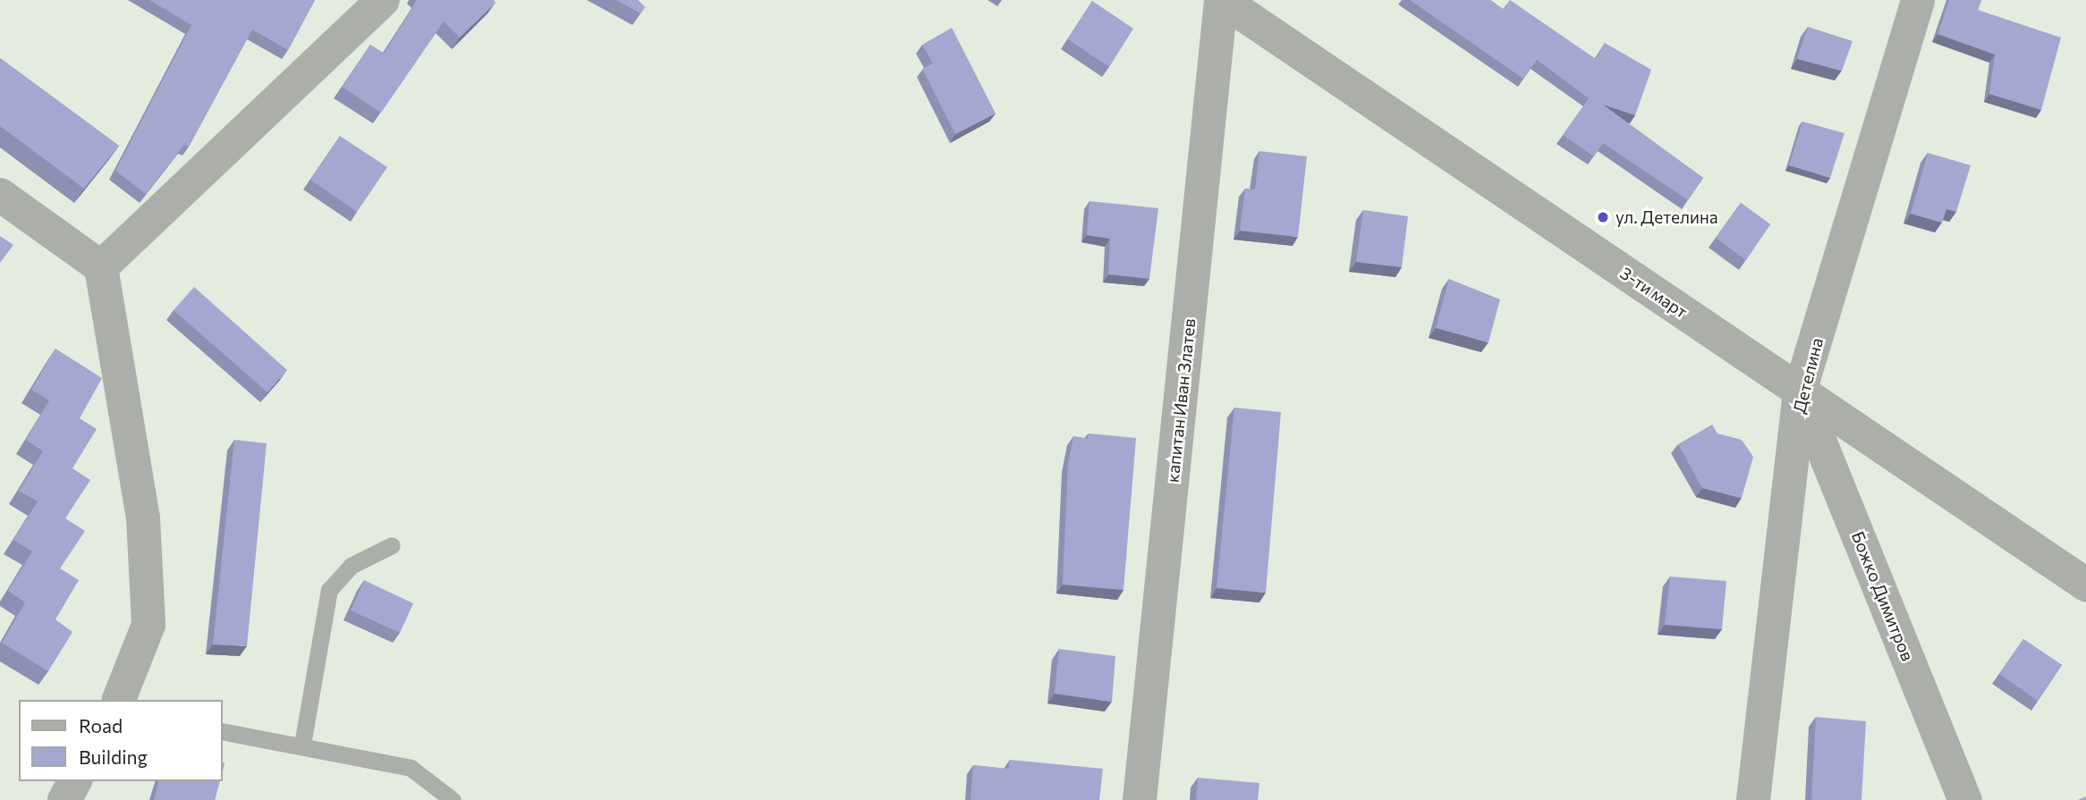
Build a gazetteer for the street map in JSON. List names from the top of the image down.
{
  "streets": {
    "street": [
      "3-ти март",
      "Детелина",
      "капитан Иван Златев",
      "Божко Димитров"
    ]
  },
  "crossings": [
    ["3-ти март", "Детелина"],
    ["3-ти март", "капитан Иван Златев"],
    ["3-ти март", "Божко Димитров"],
    ["Детелина", "Божко Димитров"]
  ],
  "places": ["ул. Детелина"],
  "legend": ["Road", "Building"]
}
